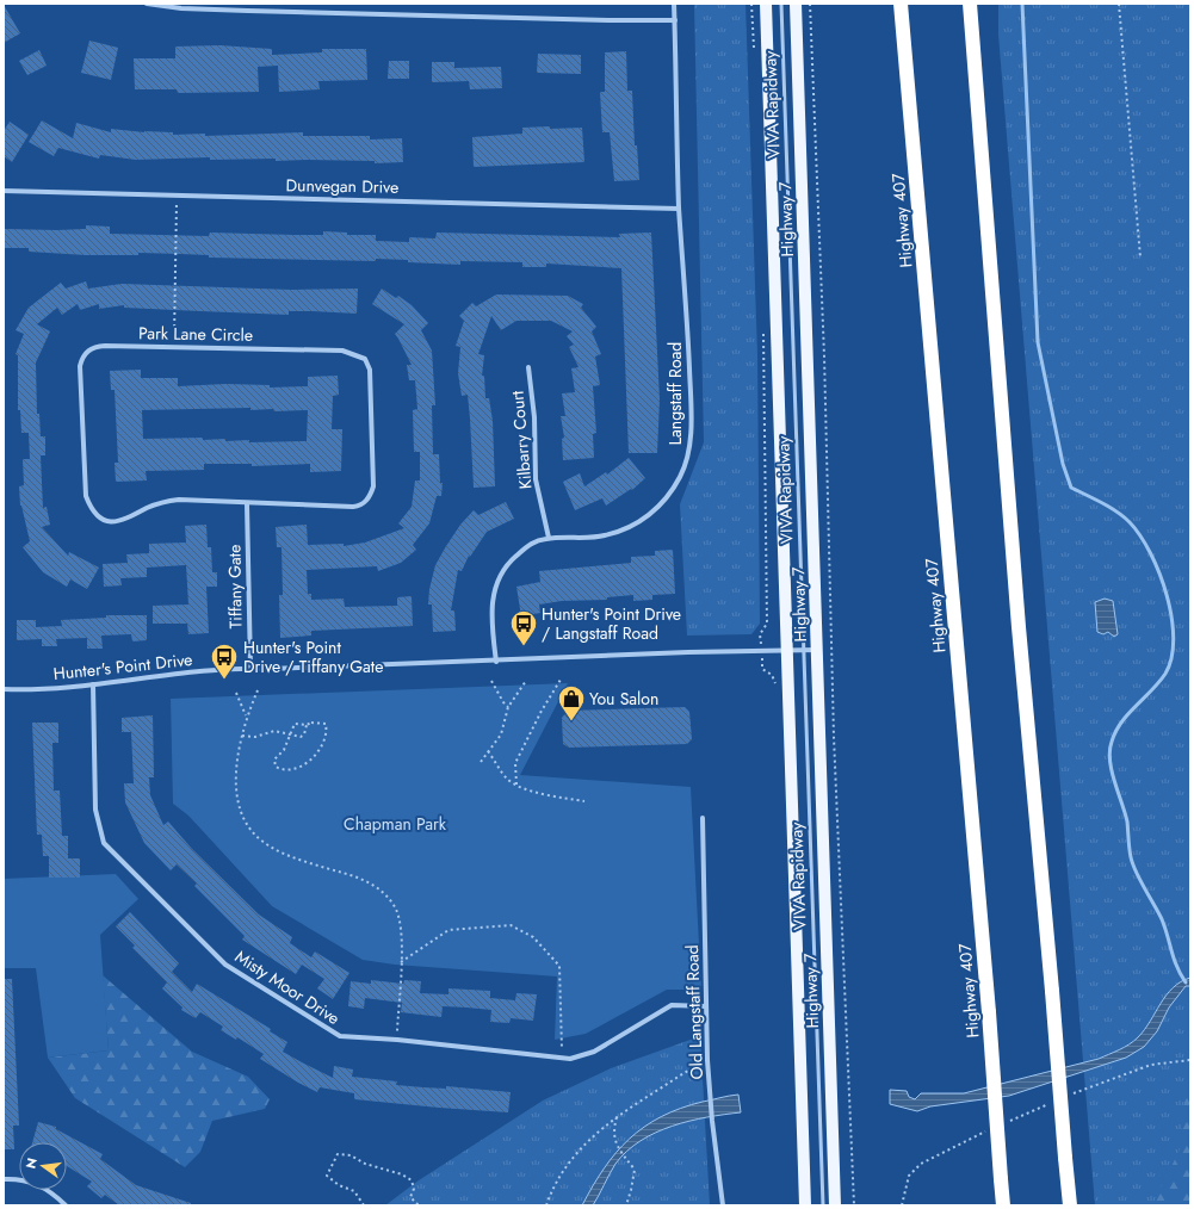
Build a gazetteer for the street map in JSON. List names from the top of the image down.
{
  "streets": {
    "highway": ["Highway 407"],
    "main road": ["Highway 7"],
    "street": [
      "Dunvegan Drive",
      "Park Lane Circle",
      "Langstaff Road",
      "Kilbarry Court",
      "Tiffany Gate",
      "Hunter's Point Drive",
      "Misty Moor Drive",
      "Old Langstaff Road"
    ],
    "lane": ["VIVA Rapidway"]
  },
  "crossings": [
    ["VIVA Rapidway", "Hunter's Point Drive"],
    ["Dunvegan Drive", "Langstaff Road"],
    ["Highway 7", "Hunter's Point Drive"],
    ["Park Lane Circle", "Tiffany Gate"],
    ["Langstaff Road", "Kilbarry Court"],
    ["Langstaff Road", "Hunter's Point Drive"],
    ["Tiffany Gate", "Hunter's Point Drive"],
    ["Hunter's Point Drive", "Misty Moor Drive"],
    ["Misty Moor Drive", "Old Langstaff Road"]
  ],
  "parks": ["Chapman Park"],
  "places": {
    "bus stop": ["Hunter's Point Drive / Langstaff Road", "Hunter's Point Drive / Tiffany Gate"],
    "shop": ["You Salon"]
  },
  "north": "left"
}
